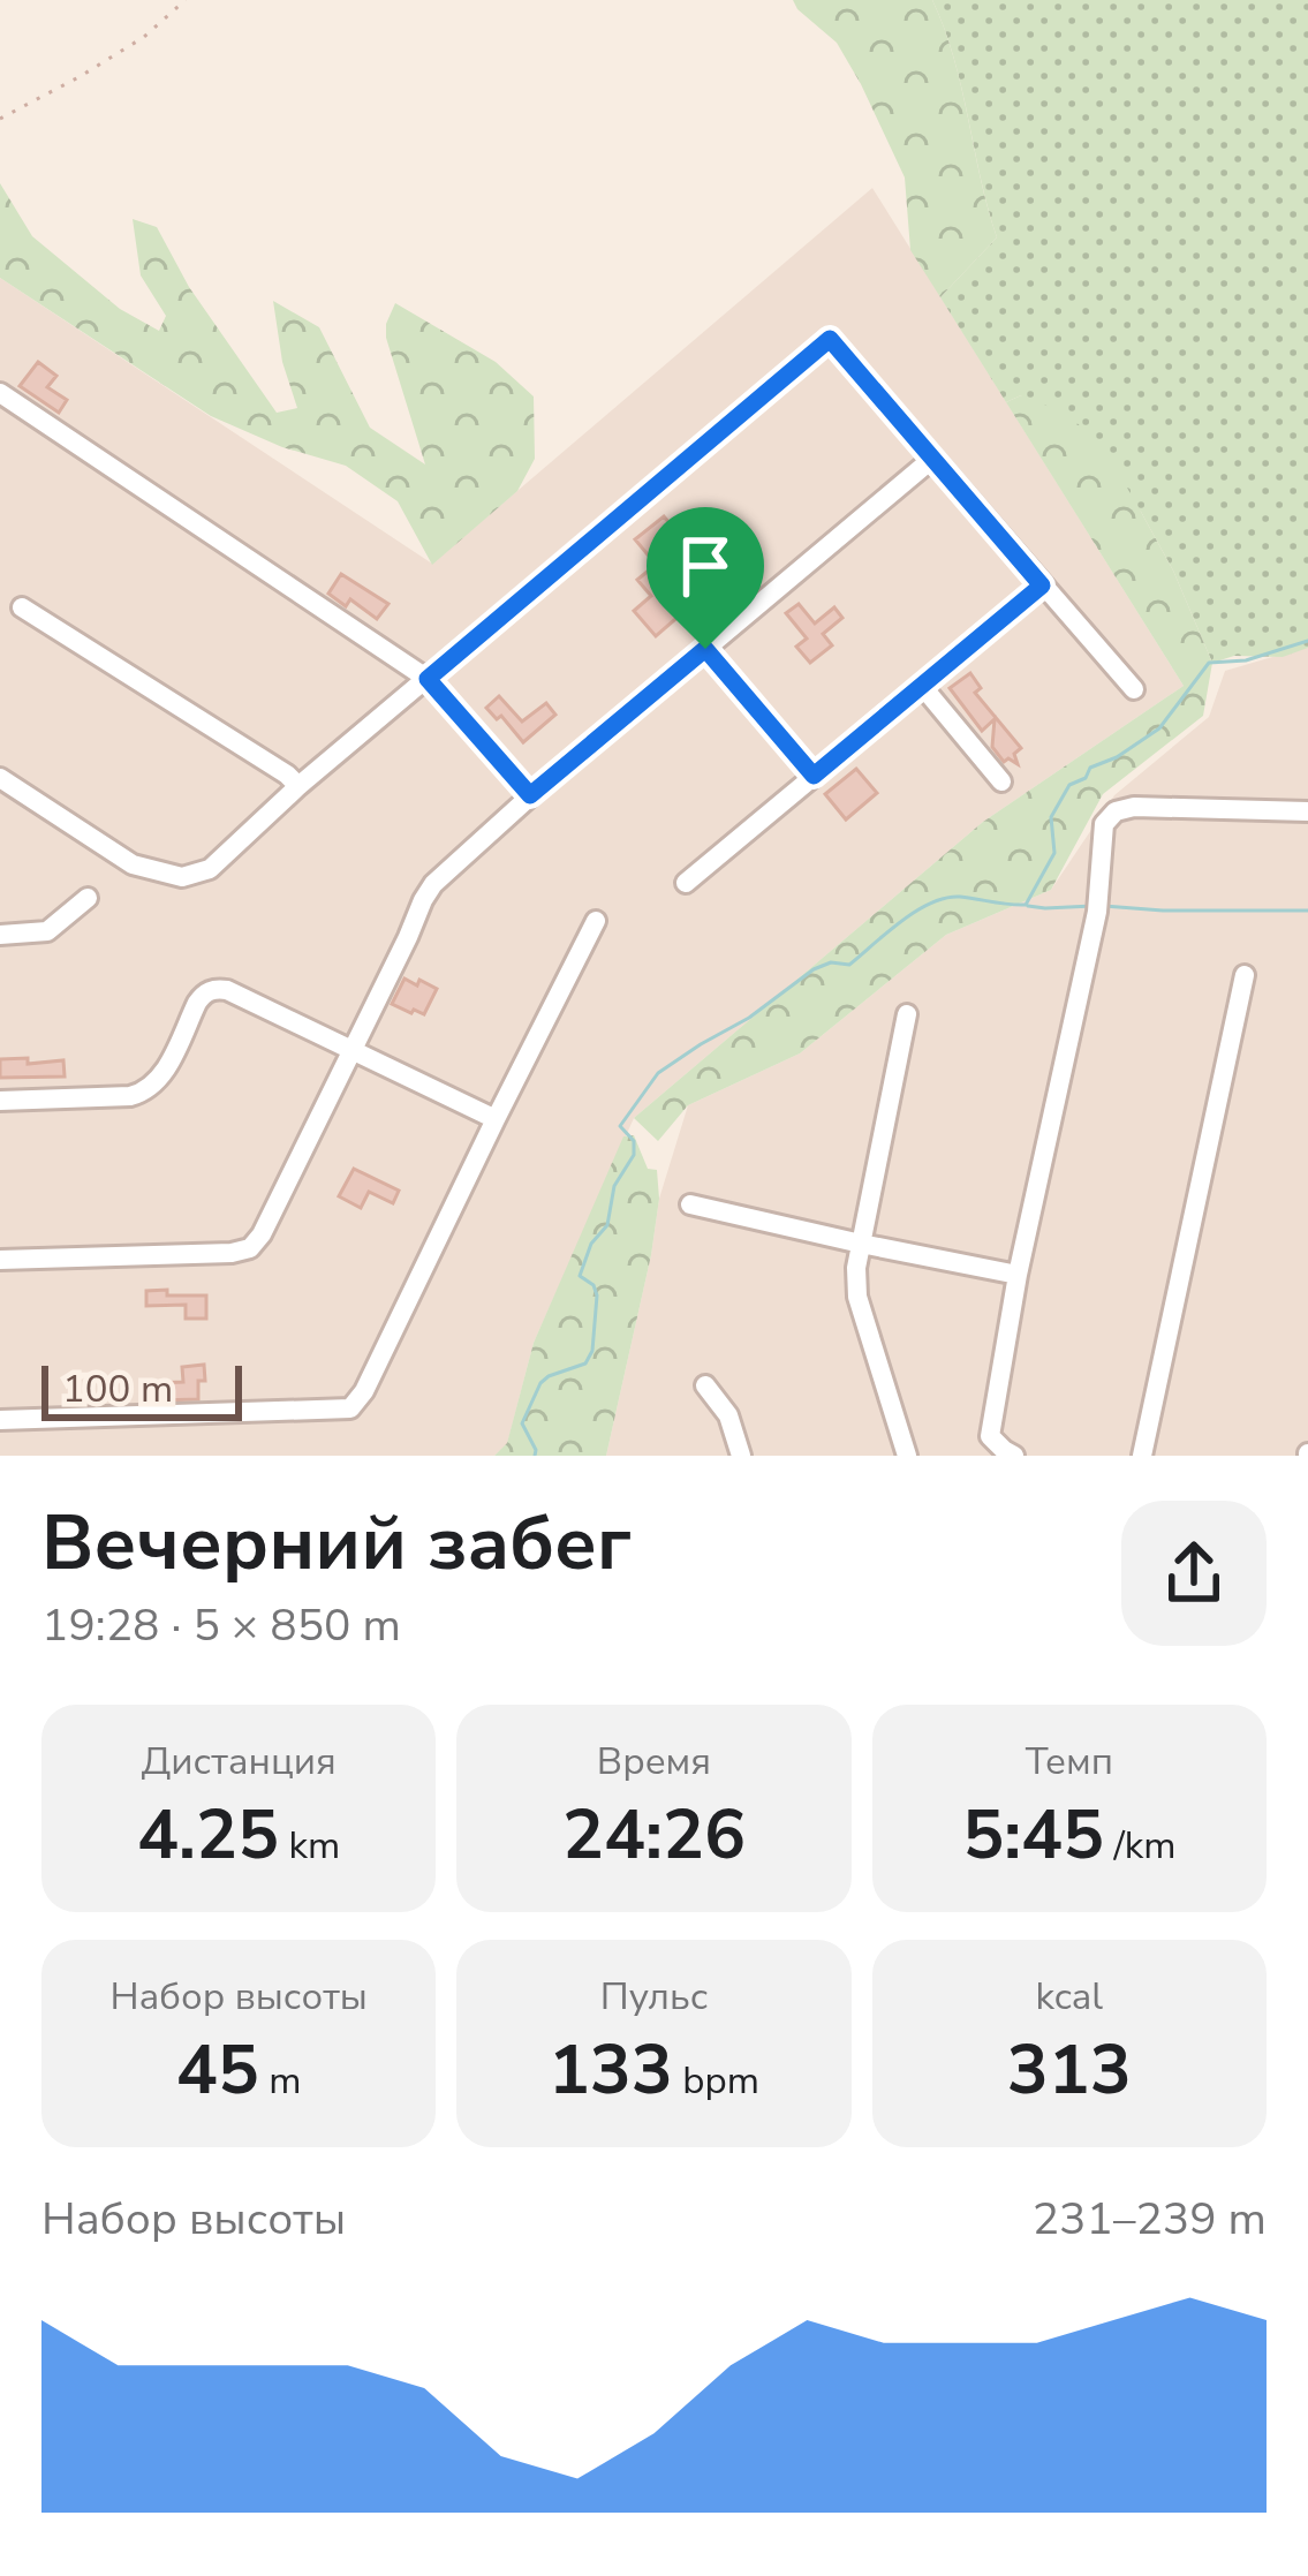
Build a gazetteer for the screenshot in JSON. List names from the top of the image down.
{
  "scale_bar": "100 m",
  "page": {
    "scale": "100 m",
    "heading": ["Вечерний забег", "19:28 · 5 × 850 m"],
    "stats": [
      ["Дистанция", "4.25 km"],
      ["Время", "24:26"],
      ["Темп", "5:45 /km"],
      ["Набор высоты", "45 m"],
      ["Пульс", "133 bpm"],
      ["kcal", "313"]
    ],
    "chart": ["Набор высоты", "231–239 m"]
  }
}
